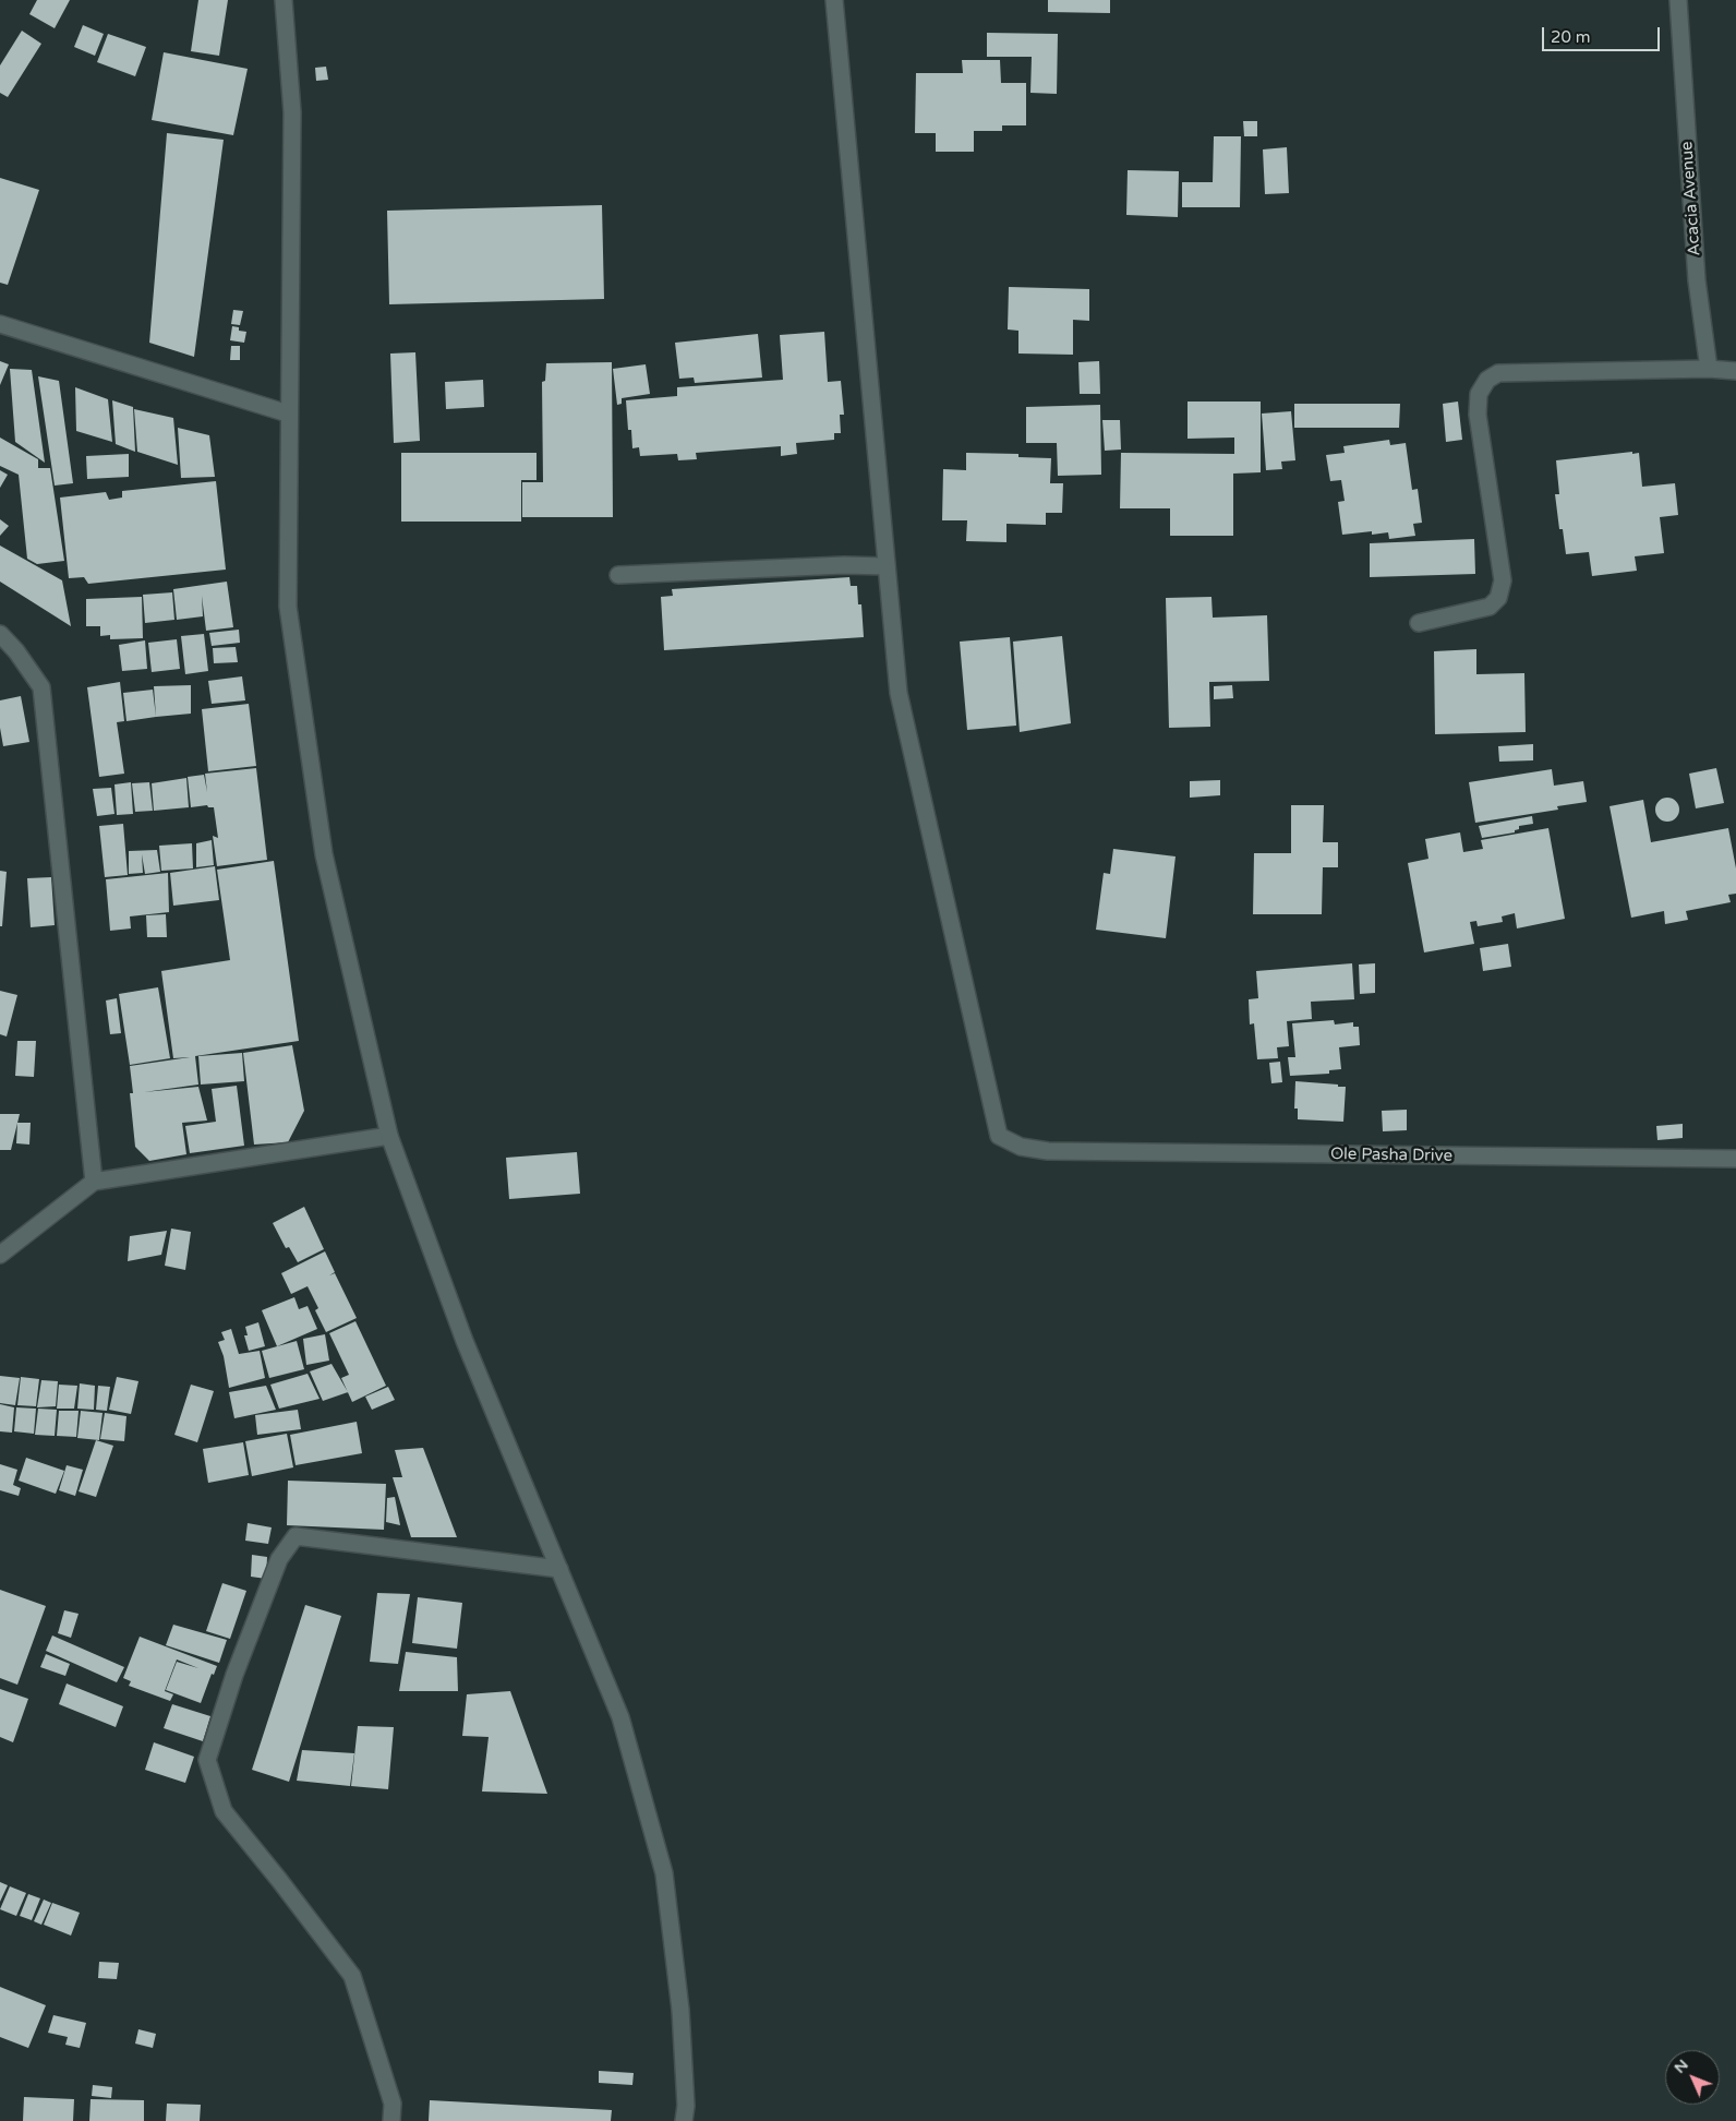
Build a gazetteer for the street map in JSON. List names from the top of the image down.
{
  "streets": {
    "street": ["Acacia Avenue", "Ole Pasha Drive"]
  },
  "scale_bar": "20 m",
  "north": "top left"
}
